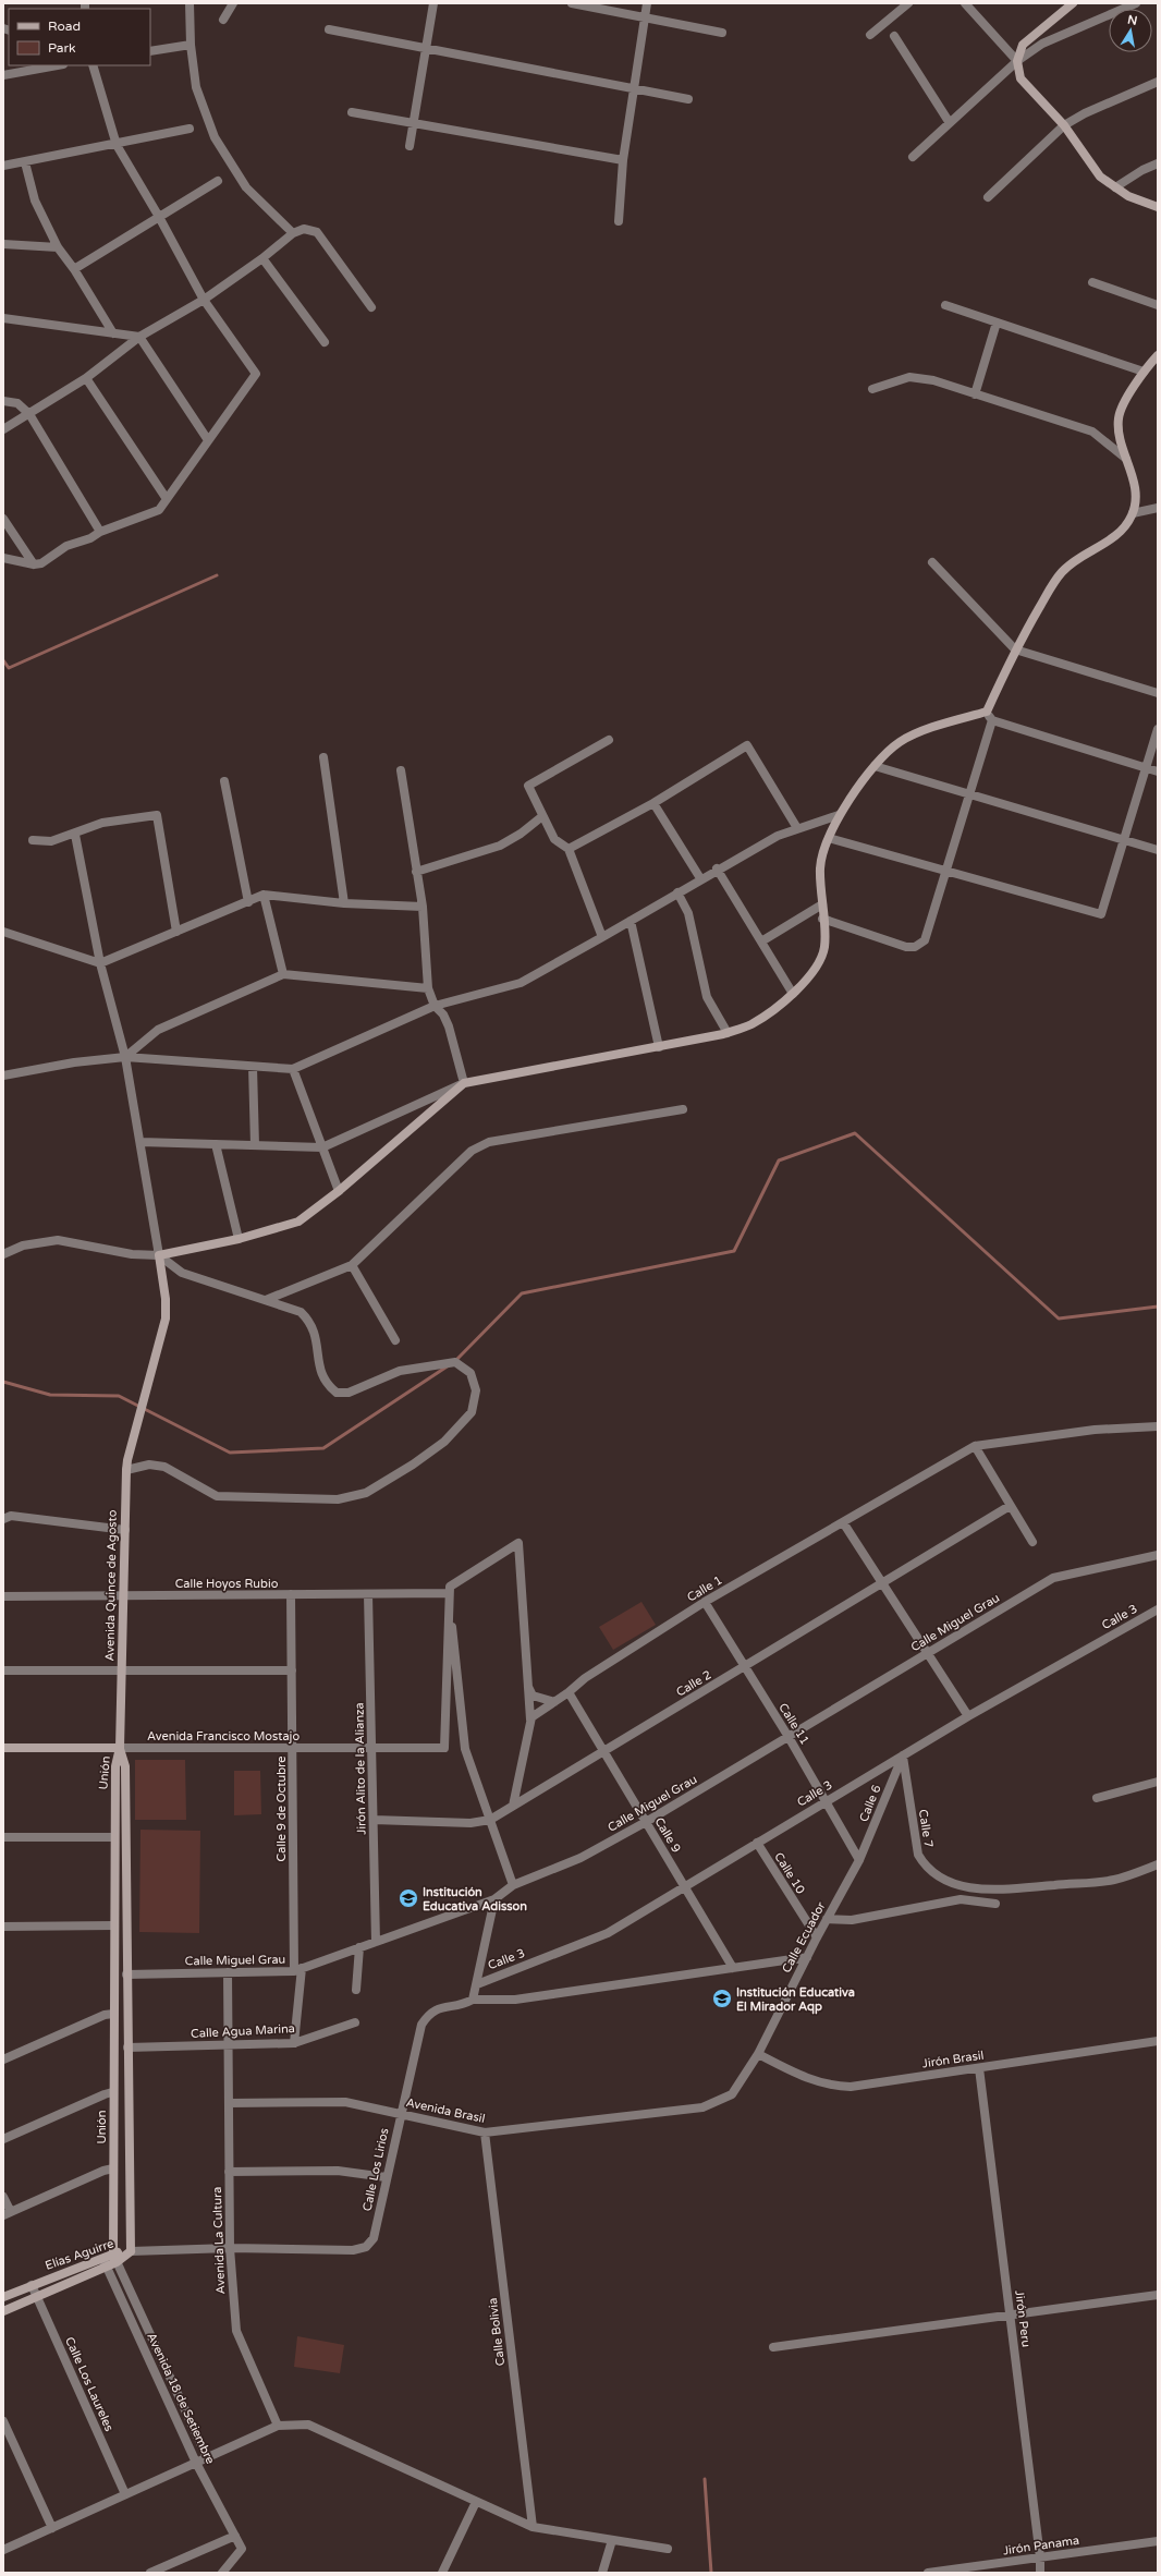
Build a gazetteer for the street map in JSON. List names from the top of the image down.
{
  "streets": {
    "street": [
      "Calle Hoyos Rubio",
      "Avenida Quince de Agosto",
      "Calle 1",
      "Calle 3",
      "Calle Miguel Grau",
      "Calle 2",
      "Calle 11",
      "Avenida Francisco Mostajo",
      "Jirón Alito de la Alianza",
      "Unión",
      "Calle 6",
      "Calle 9 de Octubre",
      "Calle 7",
      "Calle 9",
      "Calle 10",
      "Calle Ecuador",
      "Calle Agua Marina",
      "Jirón Brasil",
      "Avenida Brasil",
      "Calle Los Lirios",
      "Avenida La Cultura",
      "Elías Aguirre",
      "Jirón Peru",
      "Calle Bolivia",
      "Calle Los Laureles",
      "Avenida 18 de Setiembre",
      "Jirón Panama"
    ]
  },
  "crossings": [
    ["Calle Hoyos Rubio", "Avenida Quince de Agosto"],
    ["Calle Hoyos Rubio", "Avenida Francisco Mostajo"],
    ["Calle Hoyos Rubio", "Jirón Alito de la Alianza"],
    ["Calle Hoyos Rubio", "Calle 9 de Octubre"],
    ["Avenida Quince de Agosto", "Avenida Francisco Mostajo"],
    ["Avenida Quince de Agosto", "Unión"],
    ["Calle 1", "Calle 11"],
    ["Calle 1", "Calle 9"],
    ["Calle 3", "Calle 11"],
    ["Calle 3", "Calle 6"],
    ["Calle 3", "Calle 7"],
    ["Calle 3", "Calle 9"],
    ["Calle 3", "Calle 10"],
    ["Calle Miguel Grau", "Calle 11"],
    ["Calle Miguel Grau", "Jirón Alito de la Alianza"],
    ["Calle Miguel Grau", "Unión"],
    ["Calle Miguel Grau", "Calle 9 de Octubre"],
    ["Calle Miguel Grau", "Calle 9"],
    ["Calle Miguel Grau", "Avenida La Cultura"],
    ["Calle 2", "Calle 11"],
    ["Calle 2", "Jirón Alito de la Alianza"],
    ["Calle 2", "Calle 9"],
    ["Calle 11", "Calle 6"],
    ["Calle 11", "Calle Ecuador"],
    ["Avenida Francisco Mostajo", "Jirón Alito de la Alianza"],
    ["Avenida Francisco Mostajo", "Unión"],
    ["Avenida Francisco Mostajo", "Calle 9 de Octubre"],
    ["Unión", "Calle Agua Marina"],
    ["Unión", "Calle Los Lirios"],
    ["Unión", "Elías Aguirre"],
    ["Unión", "Avenida 18 de Setiembre"],
    ["Calle 6", "Calle 7"],
    ["Calle 6", "Calle Ecuador"],
    ["Calle 9 de Octubre", "Calle Agua Marina"],
    ["Calle 9", "Calle Los Lirios"],
    ["Calle 10", "Calle Ecuador"],
    ["Calle Ecuador", "Jirón Brasil"],
    ["Calle Ecuador", "Avenida Brasil"],
    ["Calle Ecuador", "Calle Los Lirios"],
    ["Calle Agua Marina", "Avenida La Cultura"],
    ["Jirón Brasil", "Jirón Peru"],
    ["Avenida Brasil", "Calle Los Lirios"],
    ["Avenida Brasil", "Avenida La Cultura"],
    ["Avenida Brasil", "Calle Bolivia"],
    ["Calle Los Lirios", "Avenida La Cultura"],
    ["Calle Los Lirios", "Elías Aguirre"],
    ["Elías Aguirre", "Calle Los Laureles"],
    ["Elías Aguirre", "Avenida 18 de Setiembre"],
    ["Jirón Peru", "Jirón Panama"]
  ],
  "places": {
    "school or university": ["Institución Educativa Adisson", "Institución Educativa El Mirador Aqp"]
  },
  "legend": ["Road", "Park"],
  "north": "top"
}
